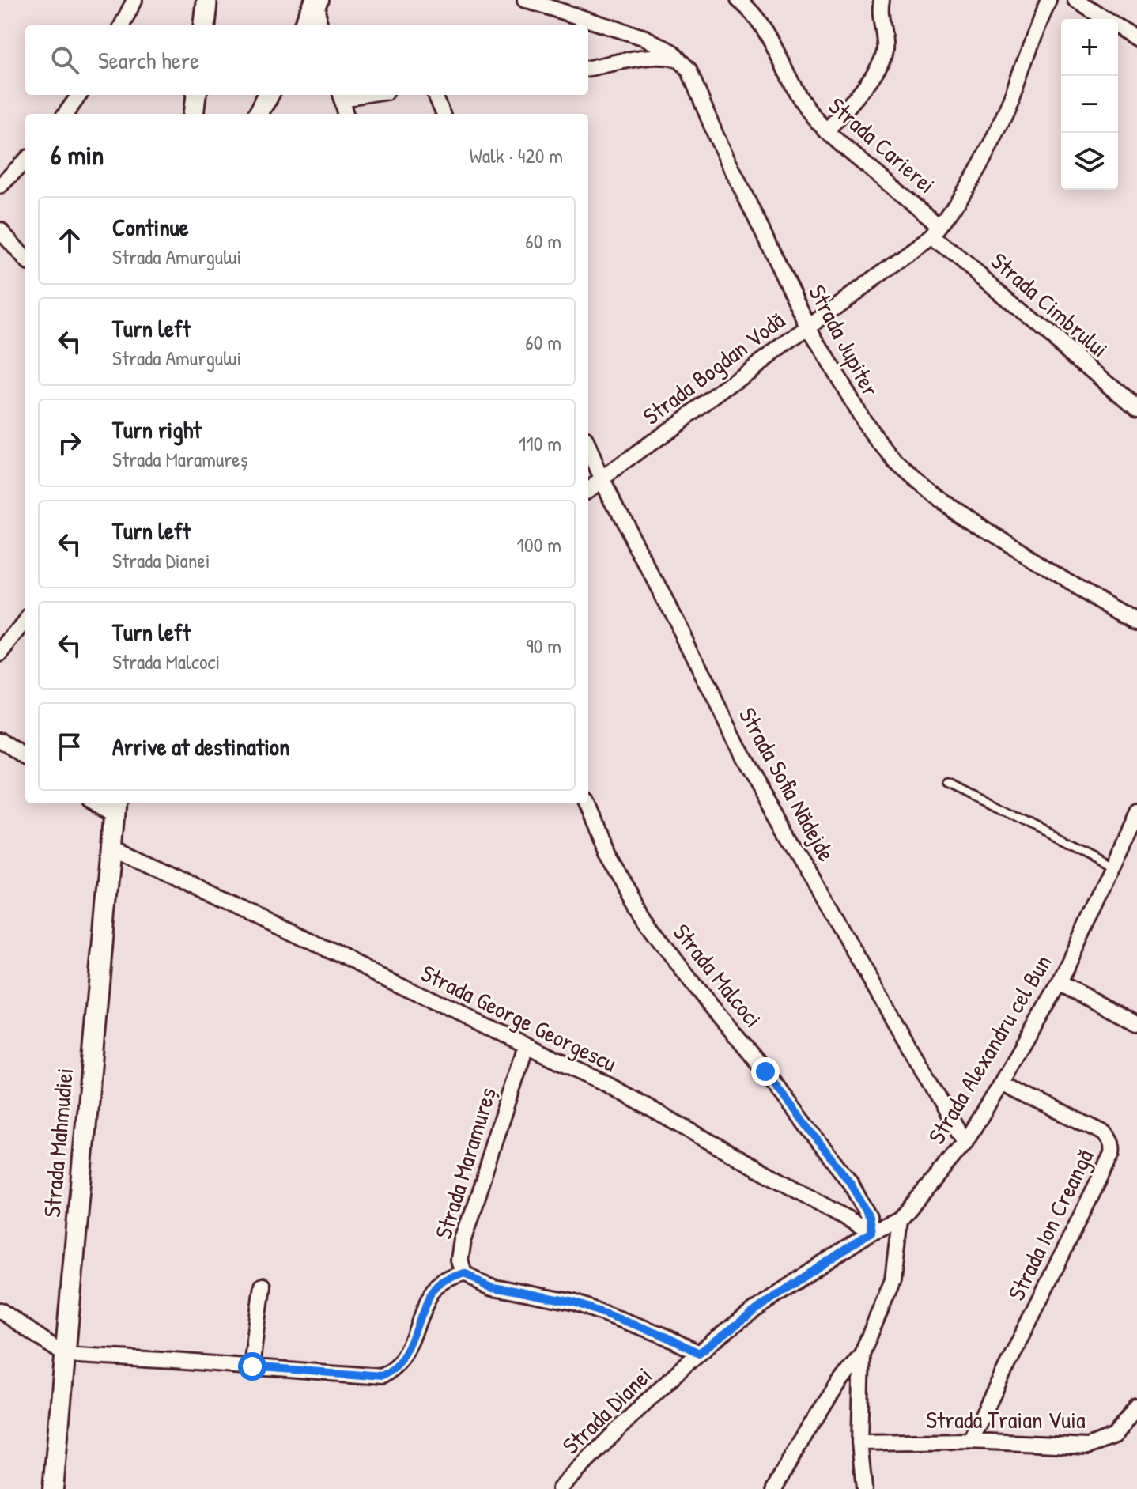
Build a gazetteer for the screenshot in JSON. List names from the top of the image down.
{
  "streets": {
    "main road": ["Strada Mahmudiei"],
    "street": [
      "Strada Carierei",
      "Strada Cimbrului",
      "Strada Jupiter",
      "Strada Bogdan Vodă",
      "Strada Sofia Nădejde",
      "Strada Malcoci",
      "Strada George Georgescu",
      "Strada Alexandru cel Bun",
      "Strada Maramureș",
      "Strada Ion Creangă",
      "Strada Dianei",
      "Strada Traian Vuia"
    ]
  },
  "crossings": [
    ["Strada Carierei", "Strada Cimbrului"],
    ["Strada Carierei", "Strada Bogdan Vodă"],
    ["Strada Cimbrului", "Strada Bogdan Vodă"],
    ["Strada Jupiter", "Strada Bogdan Vodă"],
    ["Strada Bogdan Vodă", "Strada Sofia Nădejde"],
    ["Strada Sofia Nădejde", "Strada Alexandru cel Bun"],
    ["Strada Malcoci", "Strada George Georgescu"],
    ["Strada Malcoci", "Strada Dianei"],
    ["Strada George Georgescu", "Strada Mahmudiei"],
    ["Strada George Georgescu", "Strada Maramureș"],
    ["Strada George Georgescu", "Strada Dianei"],
    ["Strada Alexandru cel Bun", "Strada Ion Creangă"],
    ["Strada Maramureș", "Strada Dianei"],
    ["Strada Ion Creangă", "Strada Traian Vuia"]
  ],
  "page": {
    "map_buttons": ["+", "−"],
    "search": "Search here",
    "heading": ["6 min", "Walk · 420 m"],
    "list": [
      ["Continue", "Strada Amurgului", "60 m"],
      ["Turn left", "Strada Amurgului", "60 m"],
      ["Turn right", "Strada Maramureș", "110 m"],
      ["Turn left", "Strada Dianei", "100 m"],
      ["Turn left", "Strada Malcoci", "90 m"],
      "Arrive at destination"
    ]
  }
}
